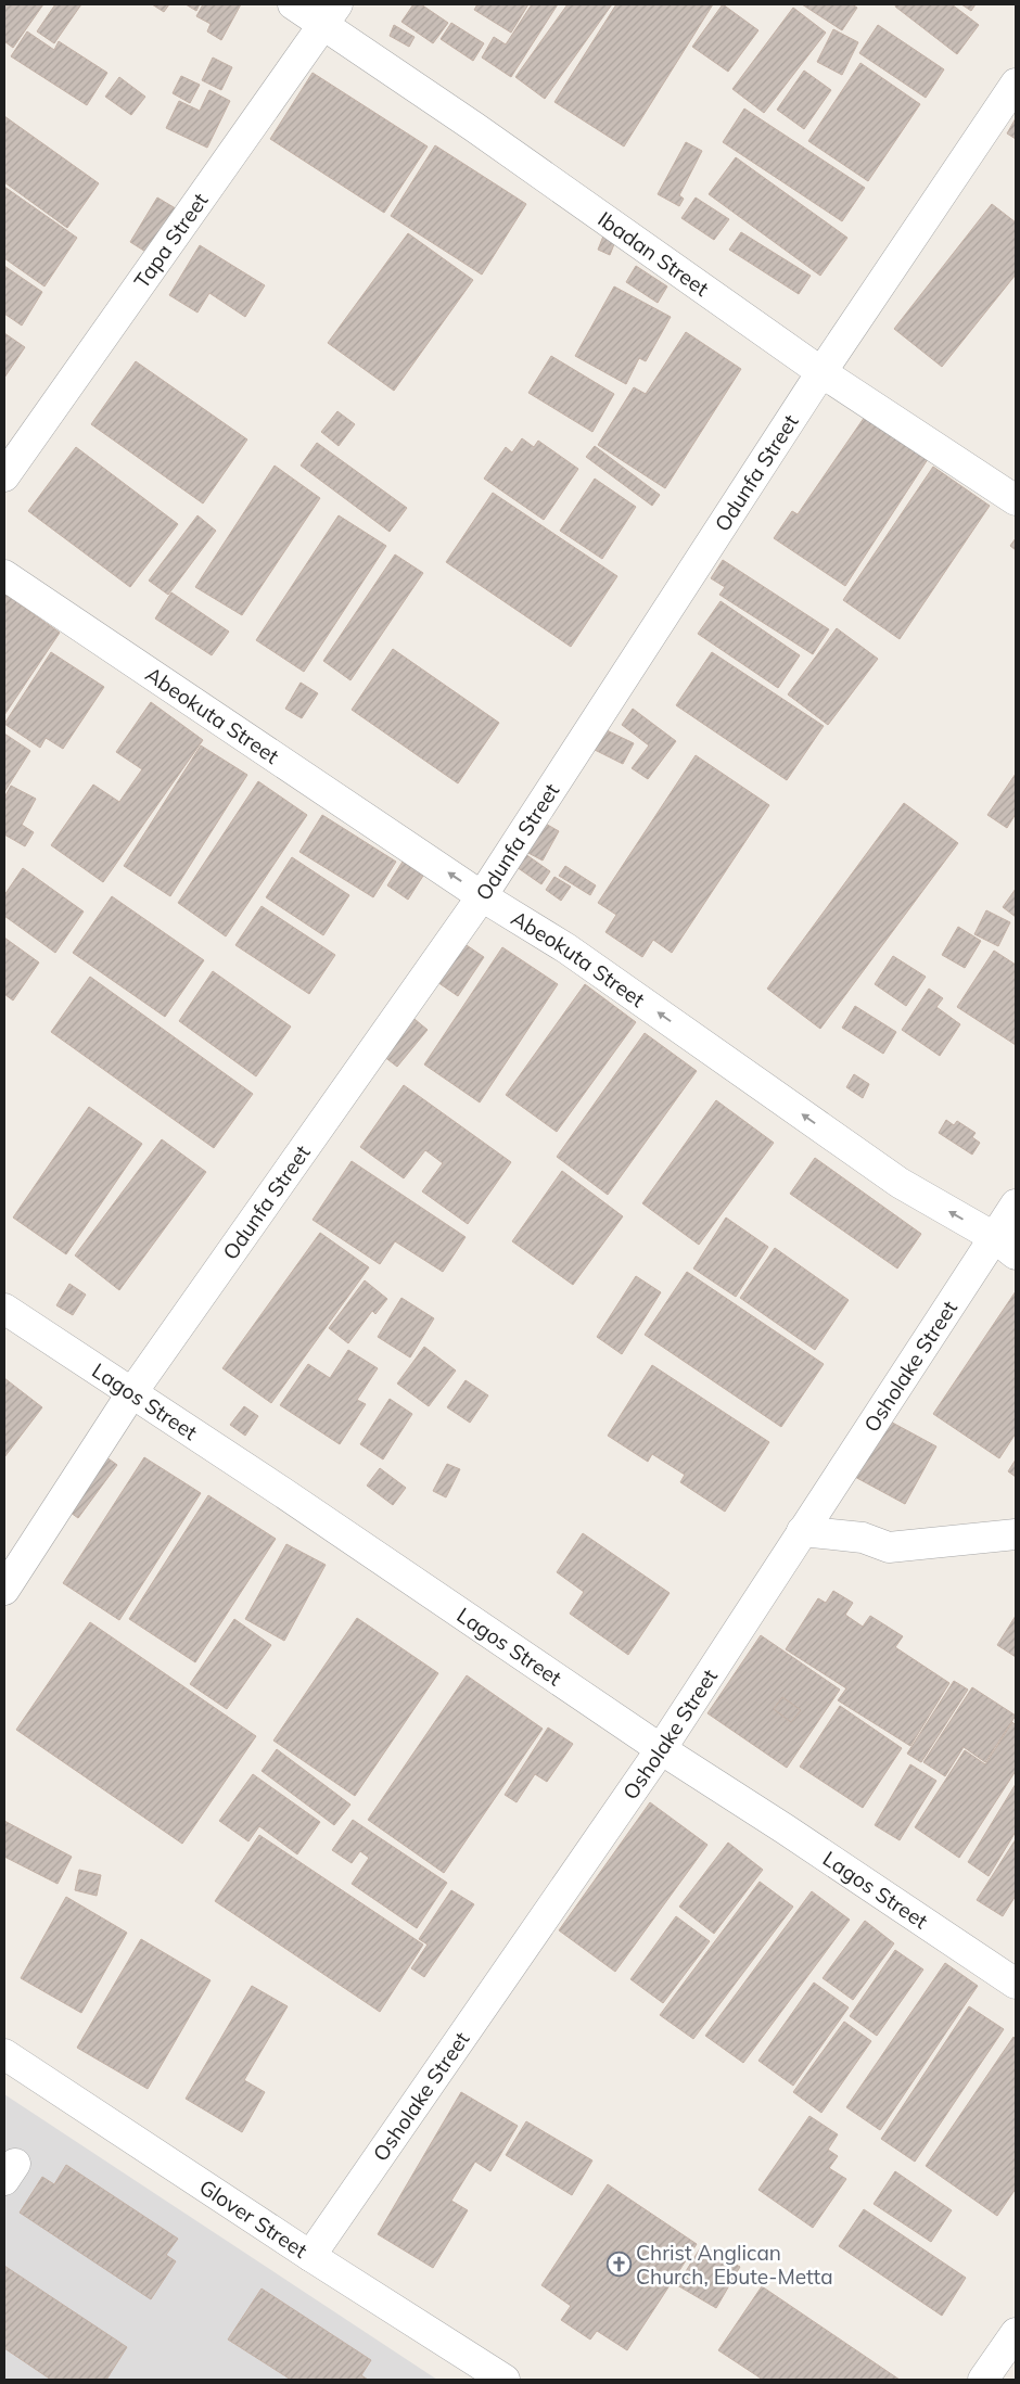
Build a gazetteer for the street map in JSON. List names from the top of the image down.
{
  "streets": {
    "street": [
      "Tapa Street",
      "Ibadan Street",
      "Odunfa Street",
      "Abeokuta Street",
      "Osholake Street",
      "Lagos Street",
      "Glover Street"
    ]
  },
  "crossings": [
    ["Tapa Street", "Ibadan Street"],
    ["Ibadan Street", "Odunfa Street"],
    ["Odunfa Street", "Abeokuta Street"],
    ["Odunfa Street", "Lagos Street"],
    ["Abeokuta Street", "Osholake Street"],
    ["Osholake Street", "Lagos Street"],
    ["Osholake Street", "Glover Street"]
  ],
  "one_way": ["Abeokuta Street"],
  "places": {
    "church": ["Christ Anglican Church, Ebute-Metta"]
  }
}
